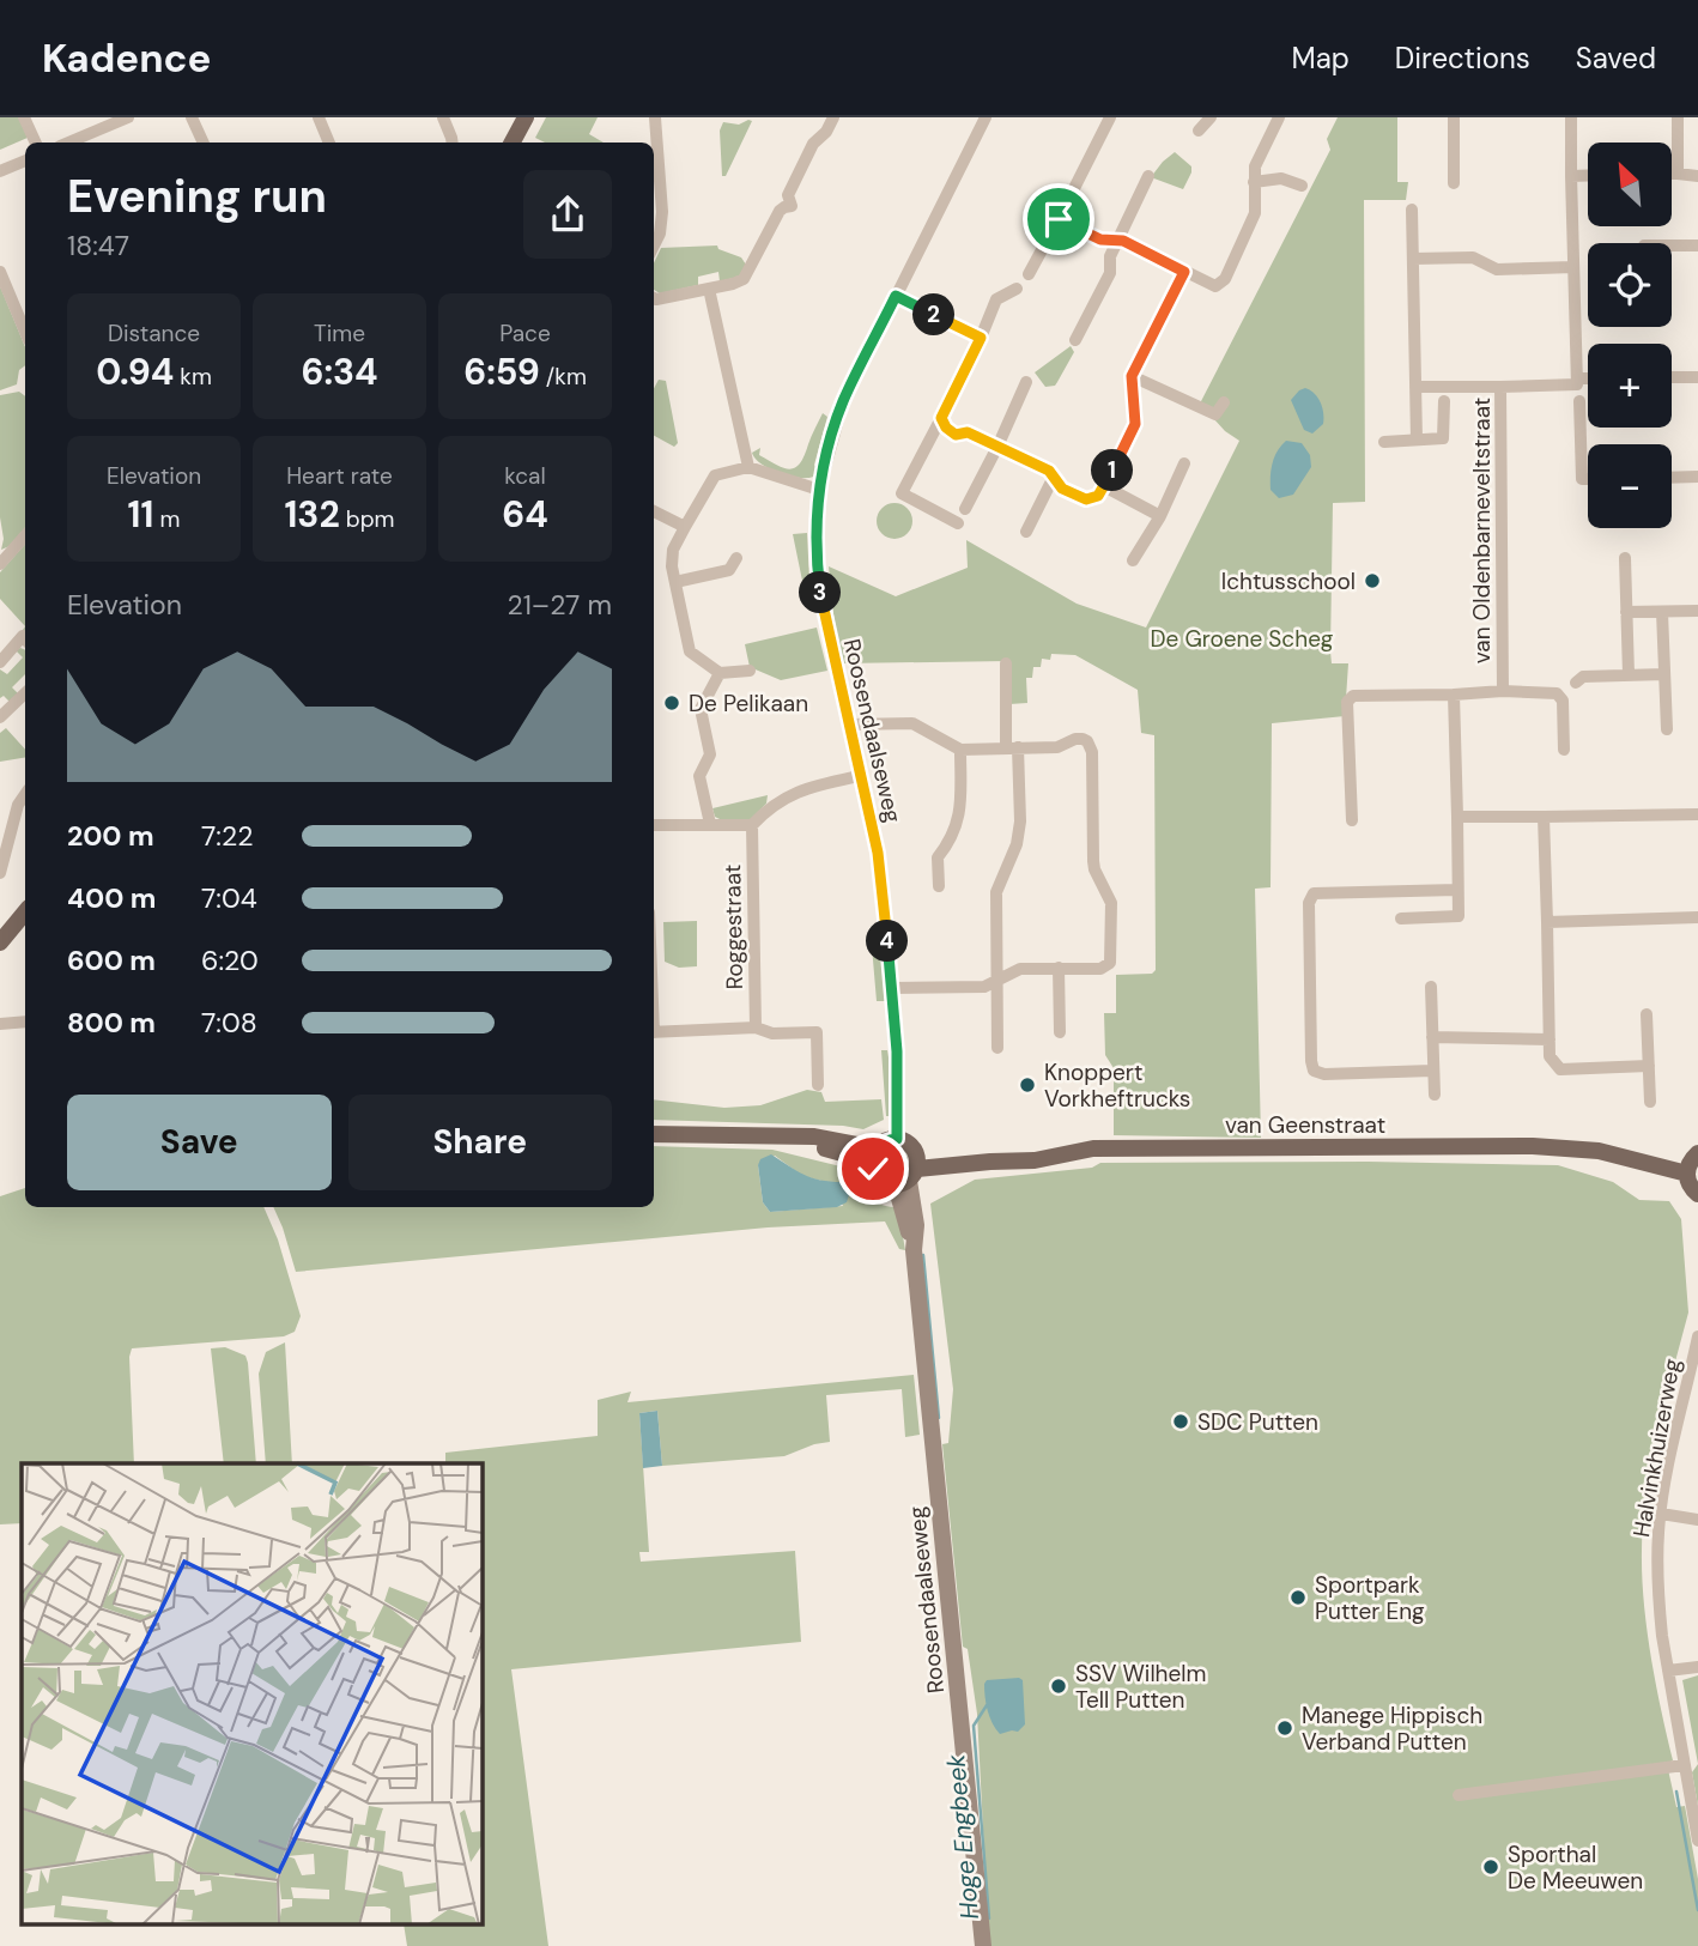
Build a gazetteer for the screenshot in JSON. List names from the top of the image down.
{
  "streets": {
    "main road": ["van Geenstraat"],
    "street": [
      "van Oldenbarneveltstraat",
      "Roosendaalseweg",
      "Roggestraat",
      "Halvinkhuizerweg"
    ]
  },
  "crossings": [
    ["Roosendaalseweg", "van Geenstraat"]
  ],
  "water": ["Hoge Engbeek"],
  "parks": ["De Groene Scheg"],
  "places": [
    "Ichtusschool",
    "De Pelikaan",
    "Knoppert Vorkheftrucks",
    "SDC Putten",
    "Sportpark Putter Eng",
    "SSV Wilhelm Tell Putten",
    "Manege Hippisch Verband Putten",
    "Sporthal De Meeuwen"
  ],
  "north": "top left",
  "page": {
    "header": "Kadence",
    "nav": ["Map", "Directions", "Saved"],
    "map_buttons": ["+", "−"],
    "heading": ["Evening run", "18:47"],
    "stats": [
      ["Distance", "0.94 km"],
      ["Time", "6:34"],
      ["Pace", "6:59 /km"],
      ["Elevation", "11 m"],
      ["Heart rate", "132 bpm"],
      ["kcal", "64"]
    ],
    "pins": [
      "2",
      "1",
      "3",
      "4"
    ],
    "chart": ["Elevation", "21–27 m"],
    "list": [
      {
        "name": "200 m",
        "note": "7:22"
      },
      {
        "name": "400 m",
        "note": "7:04"
      },
      {
        "name": "600 m",
        "note": "6:20"
      },
      {
        "name": "800 m",
        "note": "7:08"
      }
    ],
    "buttons": ["Save", "Share"]
  }
}
